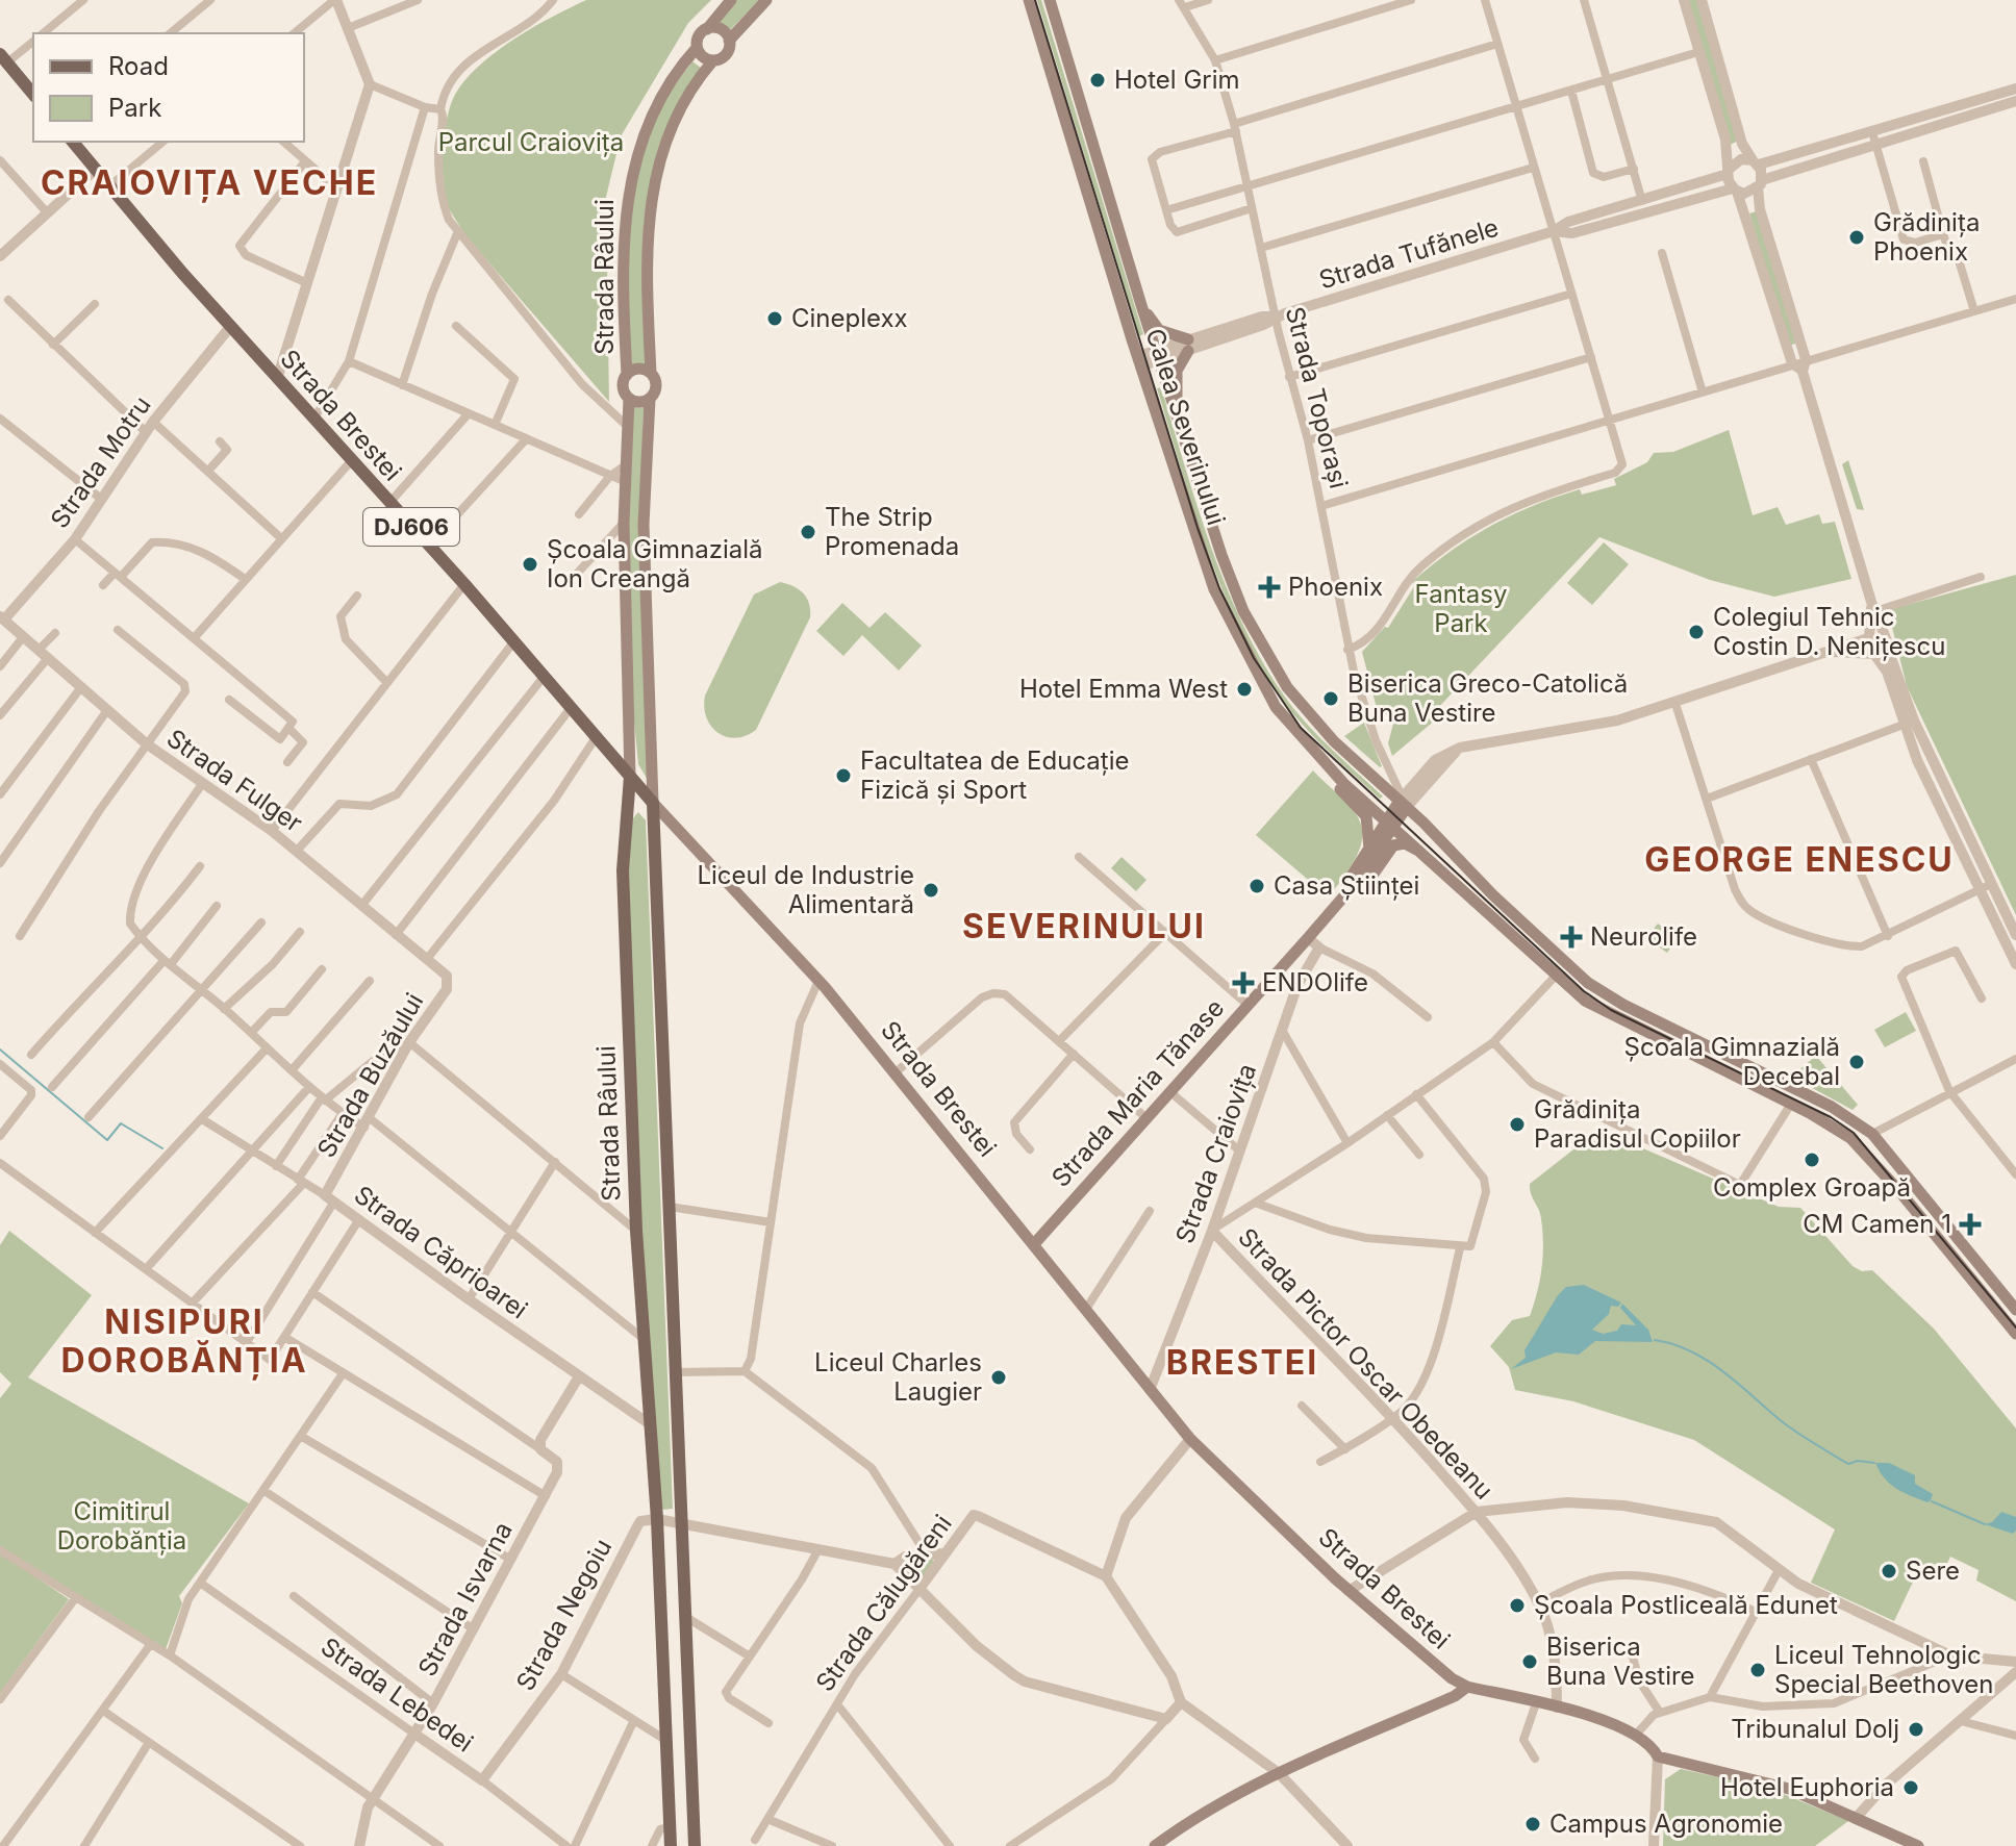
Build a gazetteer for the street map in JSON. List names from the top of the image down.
{
  "streets": {
    "main road": [
      "Strada Râului",
      "Strada Brestei",
      "Calea Severinului",
      "DJ606",
      "Strada Maria Tănase"
    ],
    "street": [
      "Strada Tufănele",
      "Strada Toporași",
      "Strada Motru",
      "Strada Fulger",
      "Strada Buzăului",
      "Strada Craiovița",
      "Strada Căprioarei",
      "Strada Pictor Oscar Obedeanu",
      "Strada Isvarna",
      "Strada Călugăreni",
      "Strada Negoiu",
      "Strada Lebedei"
    ]
  },
  "crossings": [
    ["Strada Tufănele", "Strada Toporași"],
    ["Strada Tufănele", "Calea Severinului"],
    ["Strada Râului", "Strada Brestei"],
    ["Strada Râului", "Strada Căprioarei"],
    ["Strada Râului", "Strada Negoiu"],
    ["Strada Toporași", "Calea Severinului"],
    ["Strada Toporași", "Strada Maria Tănase"],
    ["Strada Brestei", "Strada Motru"],
    ["Strada Brestei", "Strada Maria Tănase"],
    ["Strada Brestei", "Strada Craiovița"],
    ["Strada Brestei", "Strada Pictor Oscar Obedeanu"],
    ["Calea Severinului", "Strada Maria Tănase"],
    ["Strada Motru", "Strada Fulger"],
    ["Strada Fulger", "Strada Buzăului"],
    ["Strada Buzăului", "Strada Căprioarei"],
    ["Strada Craiovița", "Strada Pictor Oscar Obedeanu"],
    ["Strada Isvarna", "Strada Lebedei"],
    ["Strada Negoiu", "Strada Lebedei"]
  ],
  "districts": [
    "CRAIOVIȚA VECHE",
    "GEORGE ENESCU",
    "SEVERINULUI",
    "NISIPURI DOROBĂNȚIA",
    "BRESTEI"
  ],
  "parks": ["Parcul Craiovița", "Fantasy Park", "Cimitirul Dorobănția"],
  "places": {
    "other": [
      "Hotel Grim",
      "Grădinița Phoenix",
      "Cineplexx",
      "The Strip Promenada",
      "Școala Gimnazială Ion Creangă",
      "Colegiul Tehnic Costin D. Nenițescu",
      "Hotel Emma West",
      "Biserica Greco-Catolică Buna Vestire",
      "Facultatea de Educație Fizică și Sport",
      "Casa Științei",
      "Liceul de Industrie Alimentară",
      "Școala Gimnazială Decebal",
      "Grădinița Paradisul Copiilor",
      "Complex Groapă",
      "Liceul Charles Laugier",
      "Sere",
      "Școala Postliceală Edunet",
      "Biserica Buna Vestire",
      "Liceul Tehnologic Special Beethoven",
      "Tribunalul Dolj",
      "Hotel Euphoria",
      "Campus Agronomie"
    ],
    "health": [
      "Phoenix",
      "Neurolife",
      "ENDOlife",
      "CM Camen 1"
    ]
  },
  "legend": ["Road", "Park"]
}
